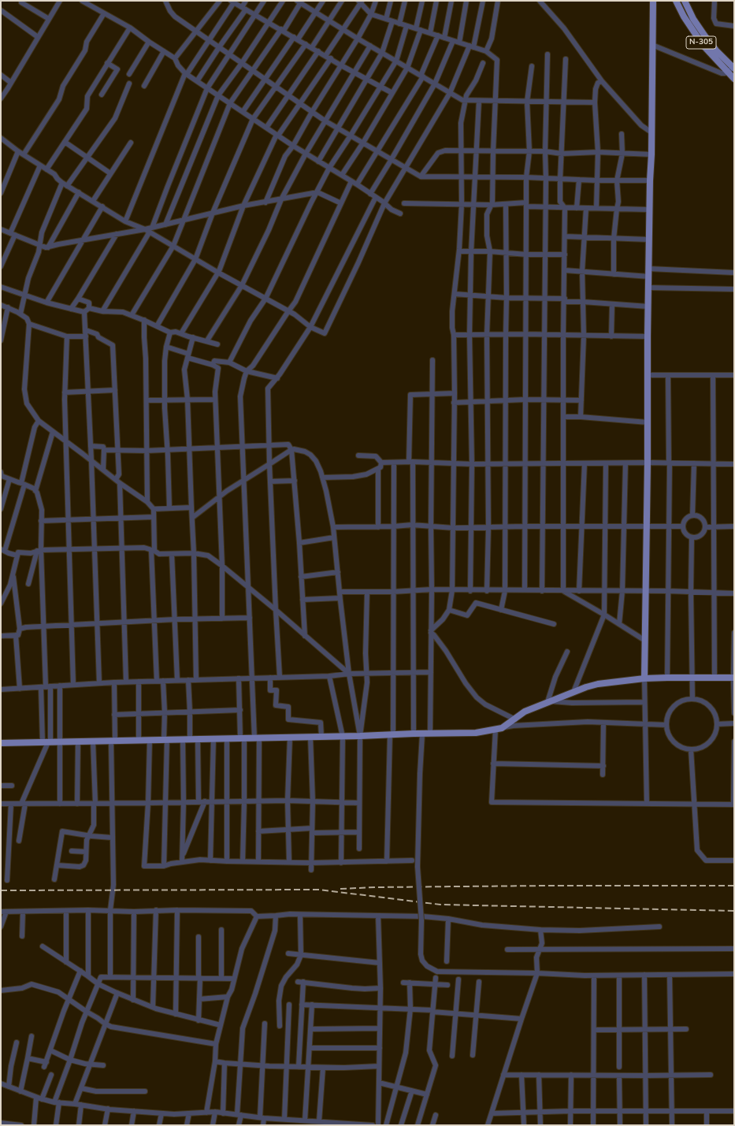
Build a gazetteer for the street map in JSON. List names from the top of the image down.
{
  "streets": {
    "main road": ["N-305"]
  }
}
